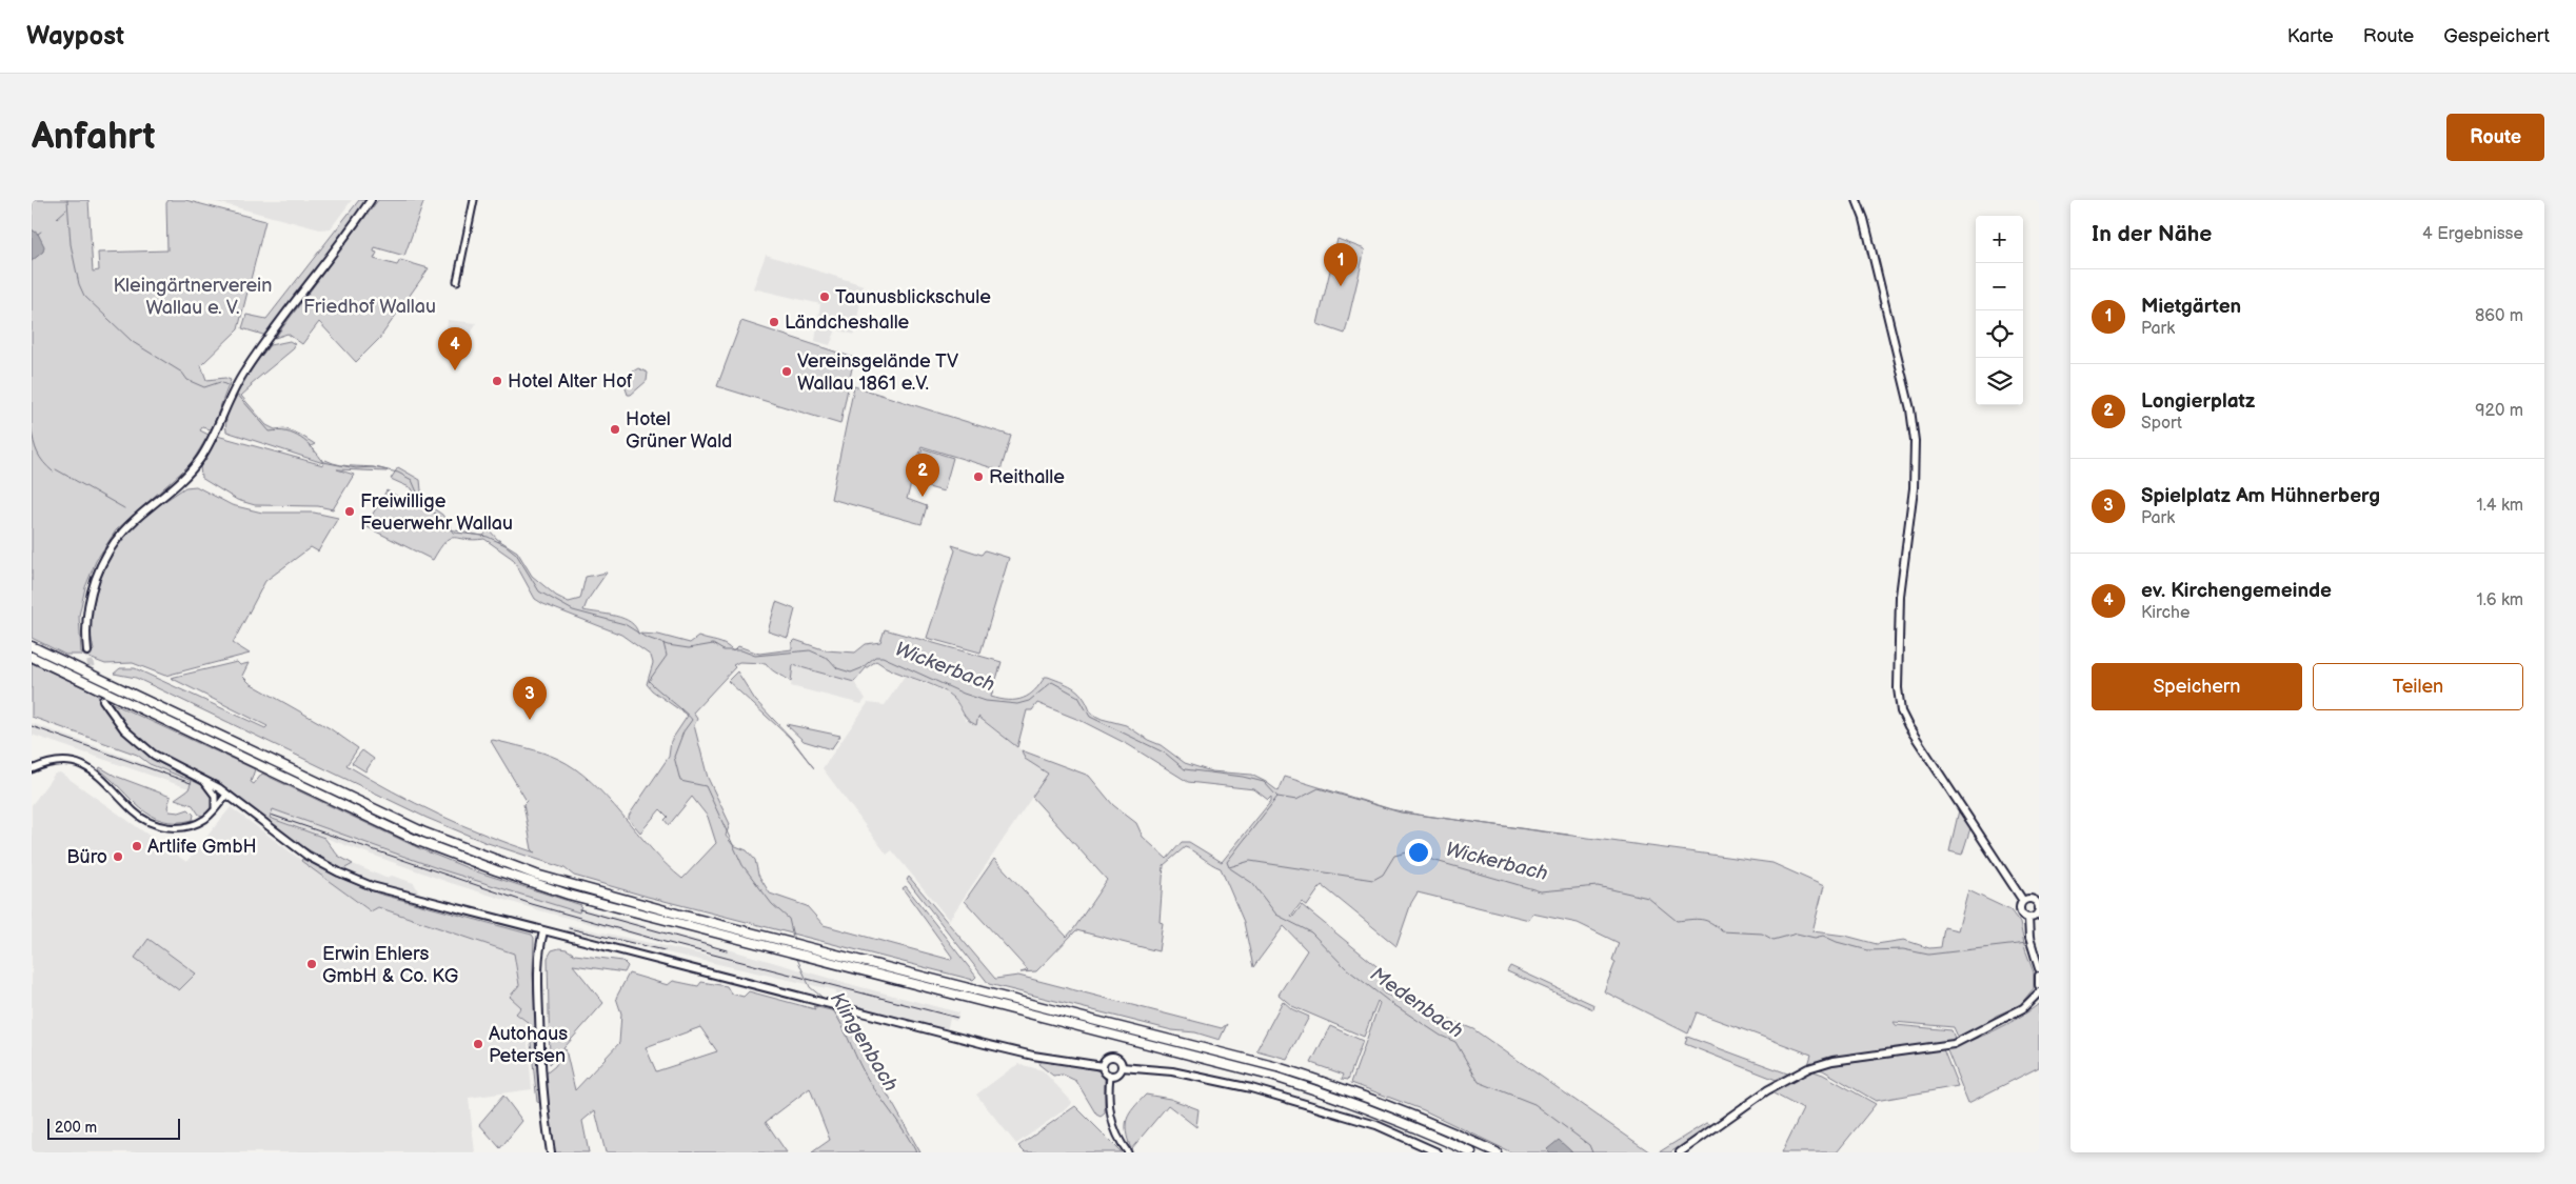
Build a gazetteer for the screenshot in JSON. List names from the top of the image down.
{
  "water": ["Wickerbach", "Medenbach", "Klingenbach"],
  "parks": ["Kleingärtnerverein Wallau e. V.", "Friedhof Wallau"],
  "places": [
    "Taunusblickschule",
    "Ländcheshalle",
    "Vereinsgelände TV Wallau 1861 e.V.",
    "Hotel Alter Hof",
    "Hotel Grüner Wald",
    "Reithalle",
    "Freiwillige Feuerwehr Wallau",
    "Artlife GmbH",
    "Büro",
    "Erwin Ehlers GmbH & Co. KG",
    "Autohaus Petersen"
  ],
  "scale_bar": "200 m",
  "page": {
    "header": "Waypost",
    "nav": ["Karte", "Route", "Gespeichert"],
    "buttons": [
      "Route",
      ["Speichern", "Teilen"]
    ],
    "title": "Anfahrt",
    "heading": ["In der Nähe", "4 Ergebnisse"],
    "map_buttons": ["+", "−"],
    "pins": [
      "1",
      "4",
      "2",
      "3"
    ],
    "list": [
      {
        "mark": "1",
        "name": "Mietgärten",
        "note": "Park",
        "value": "860 m"
      },
      {
        "mark": "2",
        "name": "Longierplatz",
        "note": "Sport",
        "value": "920 m"
      },
      {
        "mark": "3",
        "name": "Spielplatz Am Hühnerberg",
        "note": "Park",
        "value": "1.4 km"
      },
      {
        "mark": "4",
        "name": "ev. Kirchengemeinde",
        "note": "Kirche",
        "value": "1.6 km"
      }
    ],
    "scale": "200 m"
  }
}
